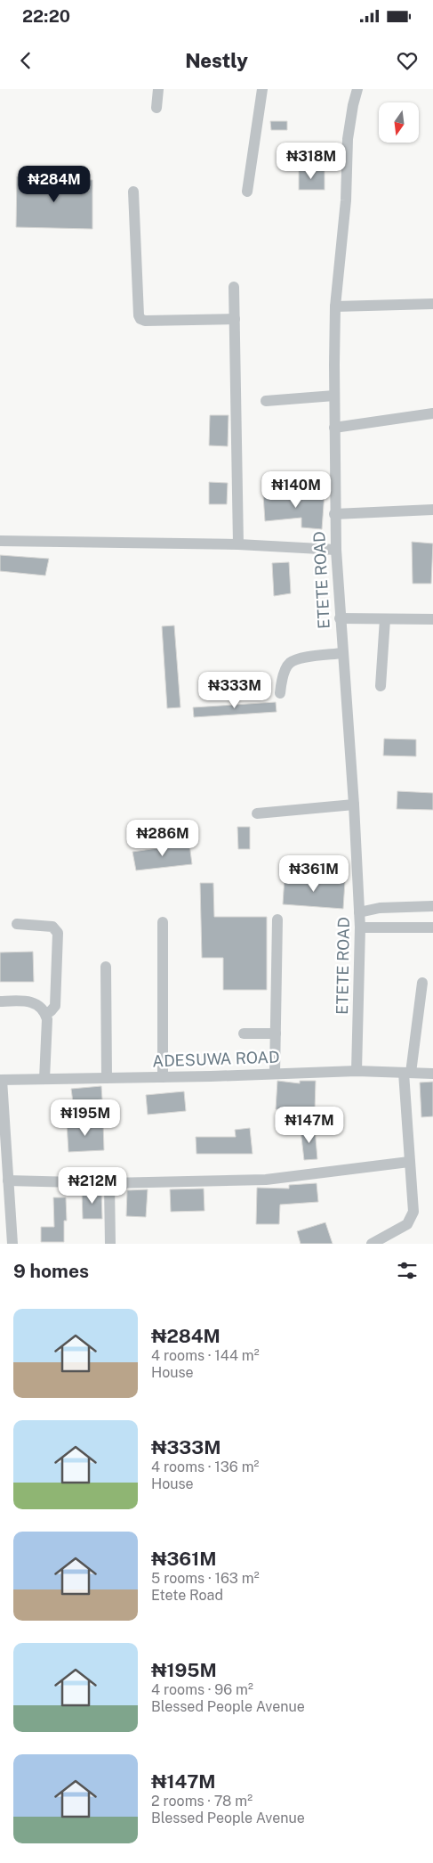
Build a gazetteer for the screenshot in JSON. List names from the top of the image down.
{
  "streets": {
    "street": ["ETETE ROAD", "ADESUWA ROAD"]
  },
  "crossings": [
    ["ETETE ROAD", "ADESUWA ROAD"]
  ],
  "north": "bottom",
  "page": {
    "status": "22:20",
    "header": "Nestly",
    "price": [
      "₦318M",
      "₦284M",
      "₦140M",
      "₦333M",
      "₦286M",
      "₦361M",
      "₦195M",
      "₦147M",
      "₦212M"
    ],
    "heading": "9 homes",
    "list": [
      {
        "name": "₦284M",
        "note": "4 rooms · 144 m² · House"
      },
      {
        "name": "₦333M",
        "note": "4 rooms · 136 m² · House"
      },
      {
        "name": "₦361M",
        "note": "5 rooms · 163 m² · Etete Road"
      },
      {
        "name": "₦195M",
        "note": "4 rooms · 96 m² · Blessed People Avenue"
      },
      {
        "name": "₦147M",
        "note": "2 rooms · 78 m² · Blessed People Avenue"
      }
    ]
  }
}
